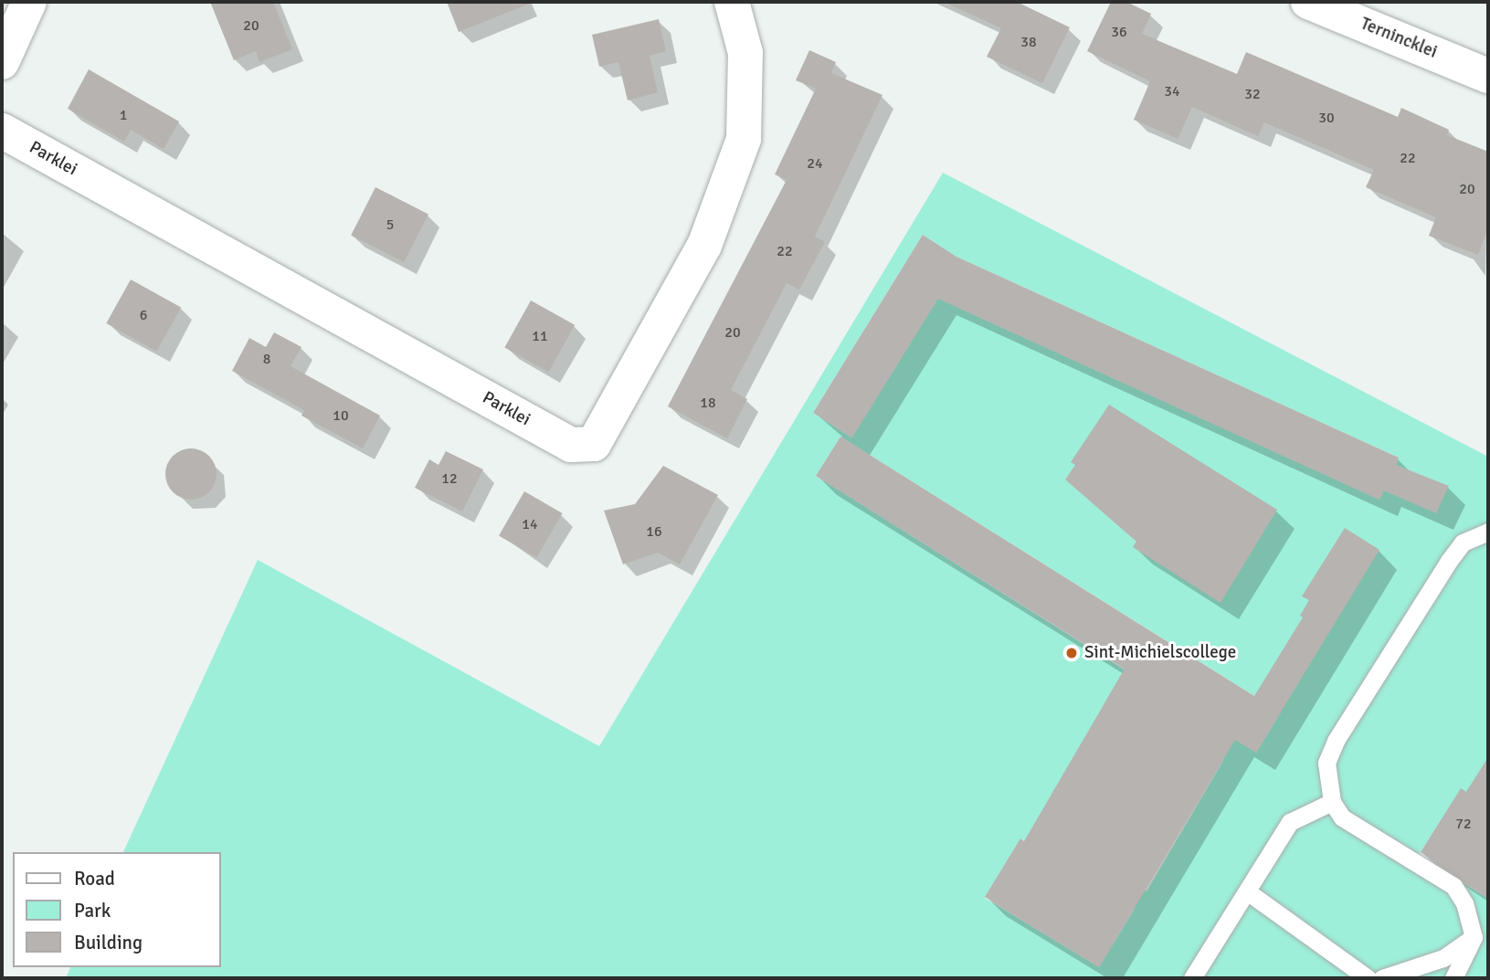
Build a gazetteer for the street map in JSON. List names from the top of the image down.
{
  "streets": {
    "street": ["Ternincklei", "Parklei"]
  },
  "places": ["Sint-Michielscollege"],
  "house_numbers": [
    "20",
    "36",
    "38",
    "34",
    "32",
    "1",
    "30",
    "22",
    "24",
    "20",
    "5",
    "22",
    "6",
    "20",
    "11",
    "8",
    "18",
    "10",
    "12",
    "14",
    "16",
    "72"
  ],
  "legend": ["Road", "Park", "Building"]
}
